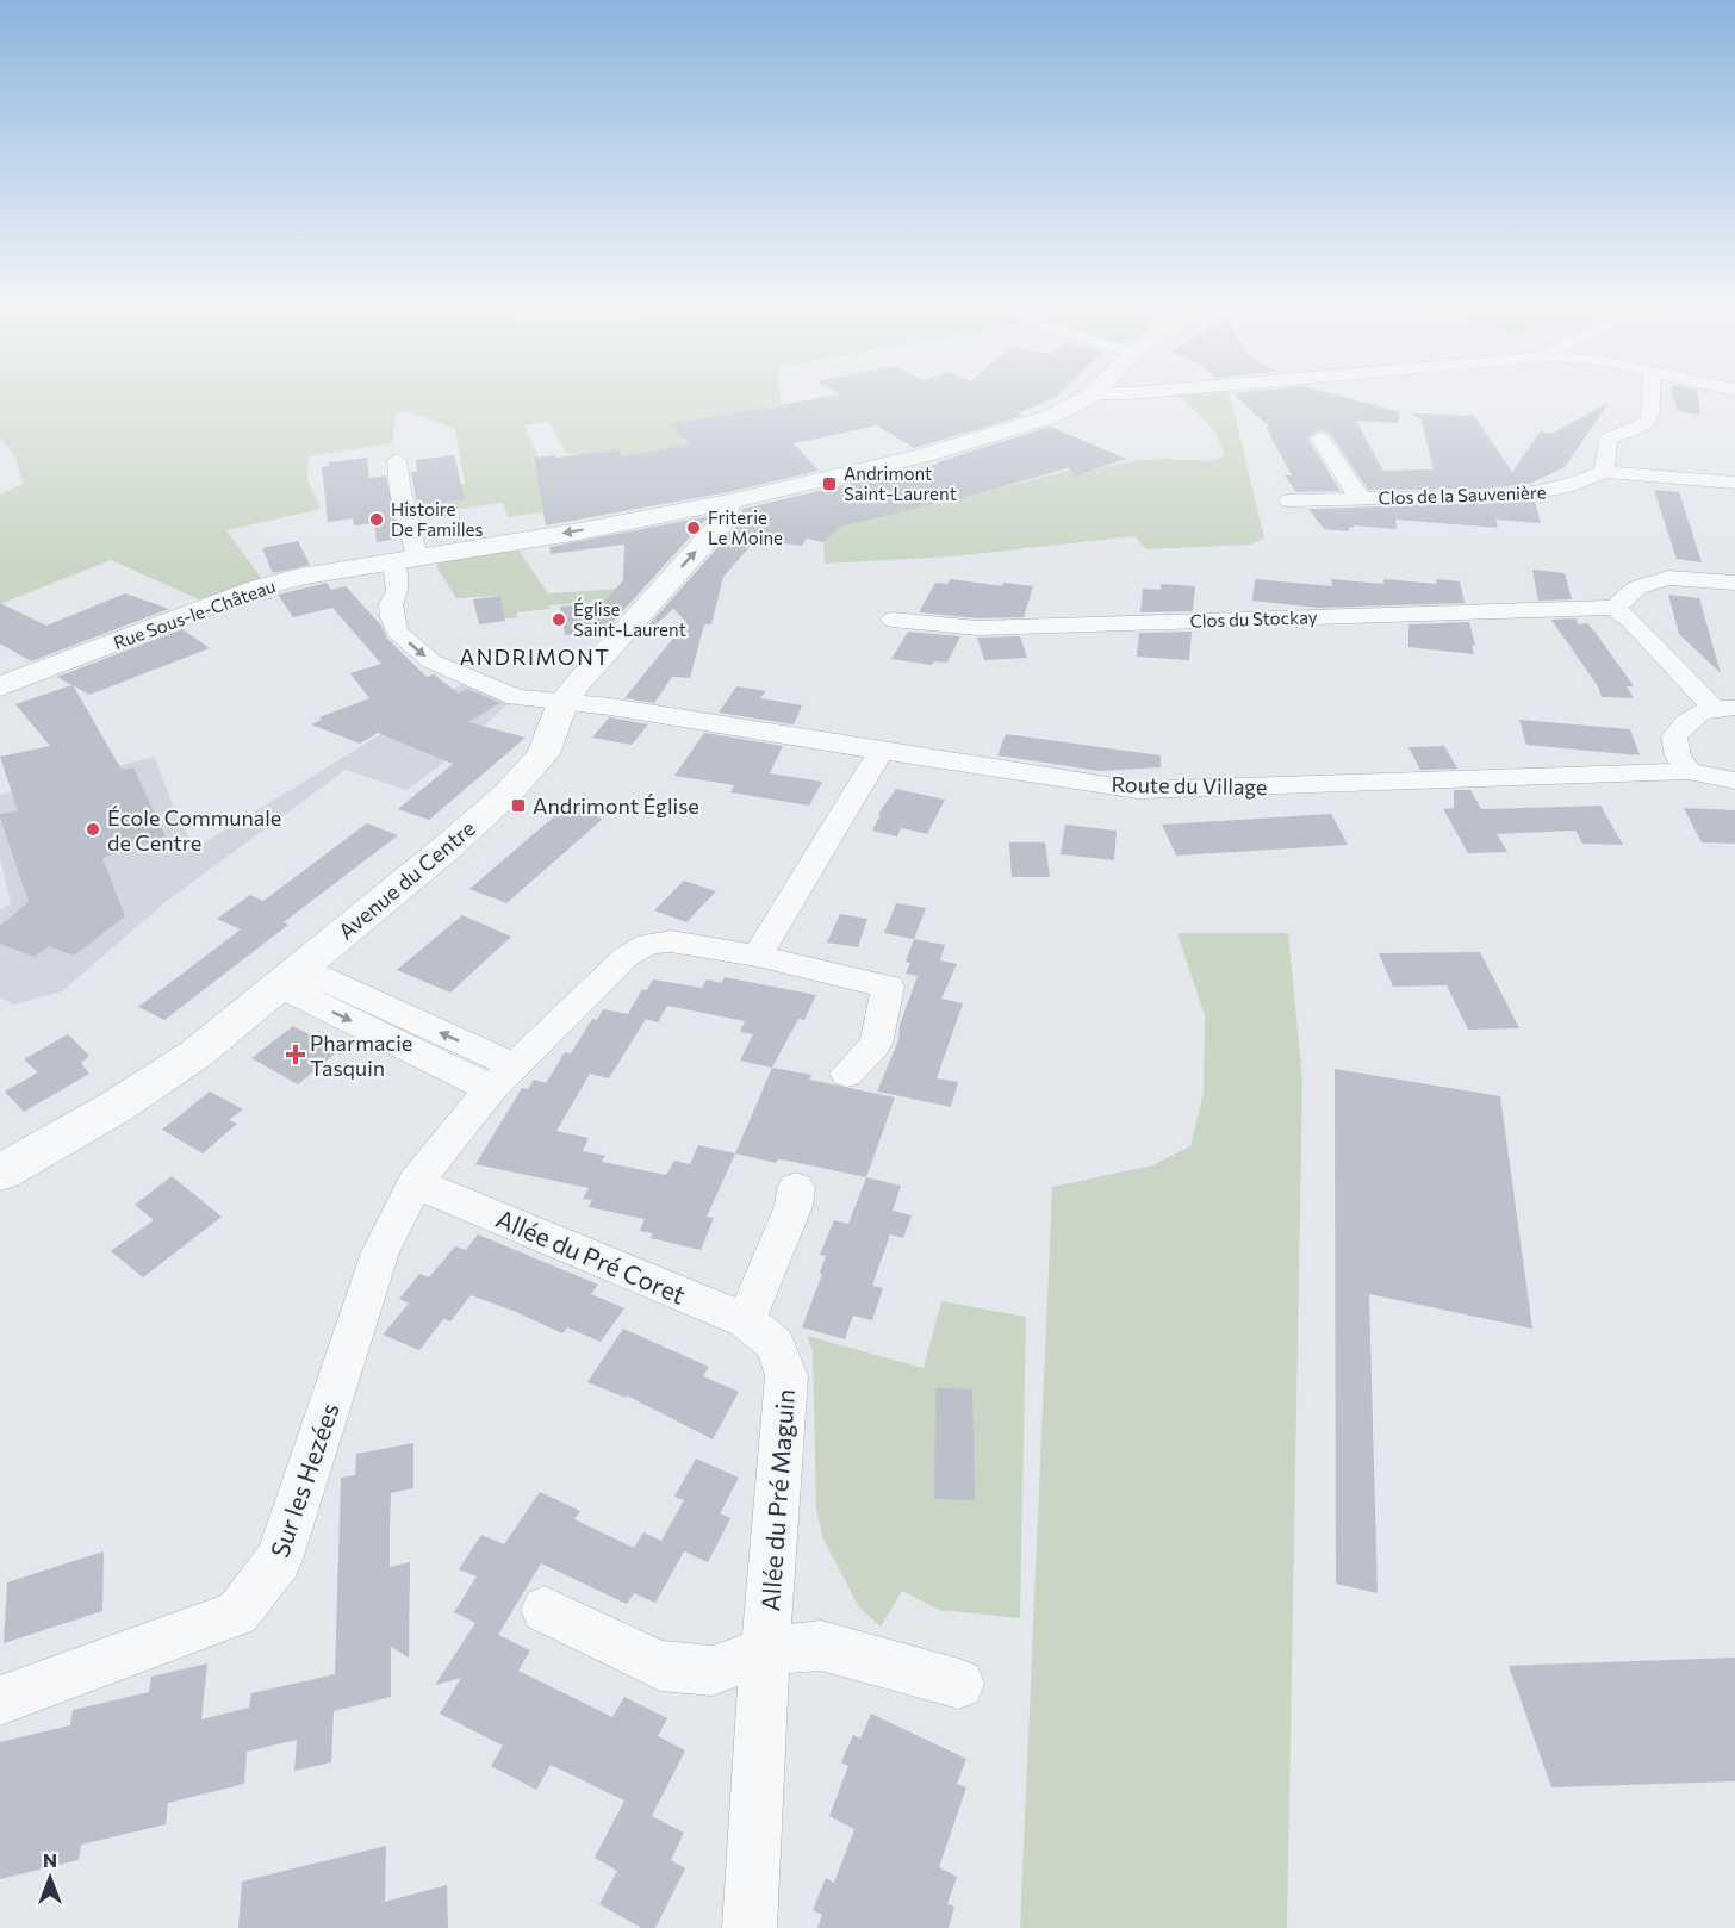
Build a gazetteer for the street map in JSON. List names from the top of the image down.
{
  "streets": {
    "street": [
      "Clos de la Sauvenière",
      "Rue Sous-le-Château",
      "Clos du Stockay",
      "Route du Village",
      "Avenue du Centre",
      "Allée du Pré Coret",
      "Sur les Hezées",
      "Allée du Pré Maguin"
    ]
  },
  "crossings": [
    ["Rue Sous-le-Château", "Route du Village"],
    ["Rue Sous-le-Château", "Avenue du Centre"],
    ["Route du Village", "Avenue du Centre"],
    ["Allée du Pré Coret", "Sur les Hezées"],
    ["Allée du Pré Coret", "Allée du Pré Maguin"]
  ],
  "districts": ["ANDRIMONT"],
  "places": {
    "transit": ["Andrimont Saint-Laurent", "Andrimont Église"],
    "other": [
      "Histoire De Familles",
      "Friterie Le Moine",
      "Église Saint-Laurent",
      "École Communale de Centre"
    ],
    "health": ["Pharmacie Tasquin"]
  },
  "north": "top"
}
